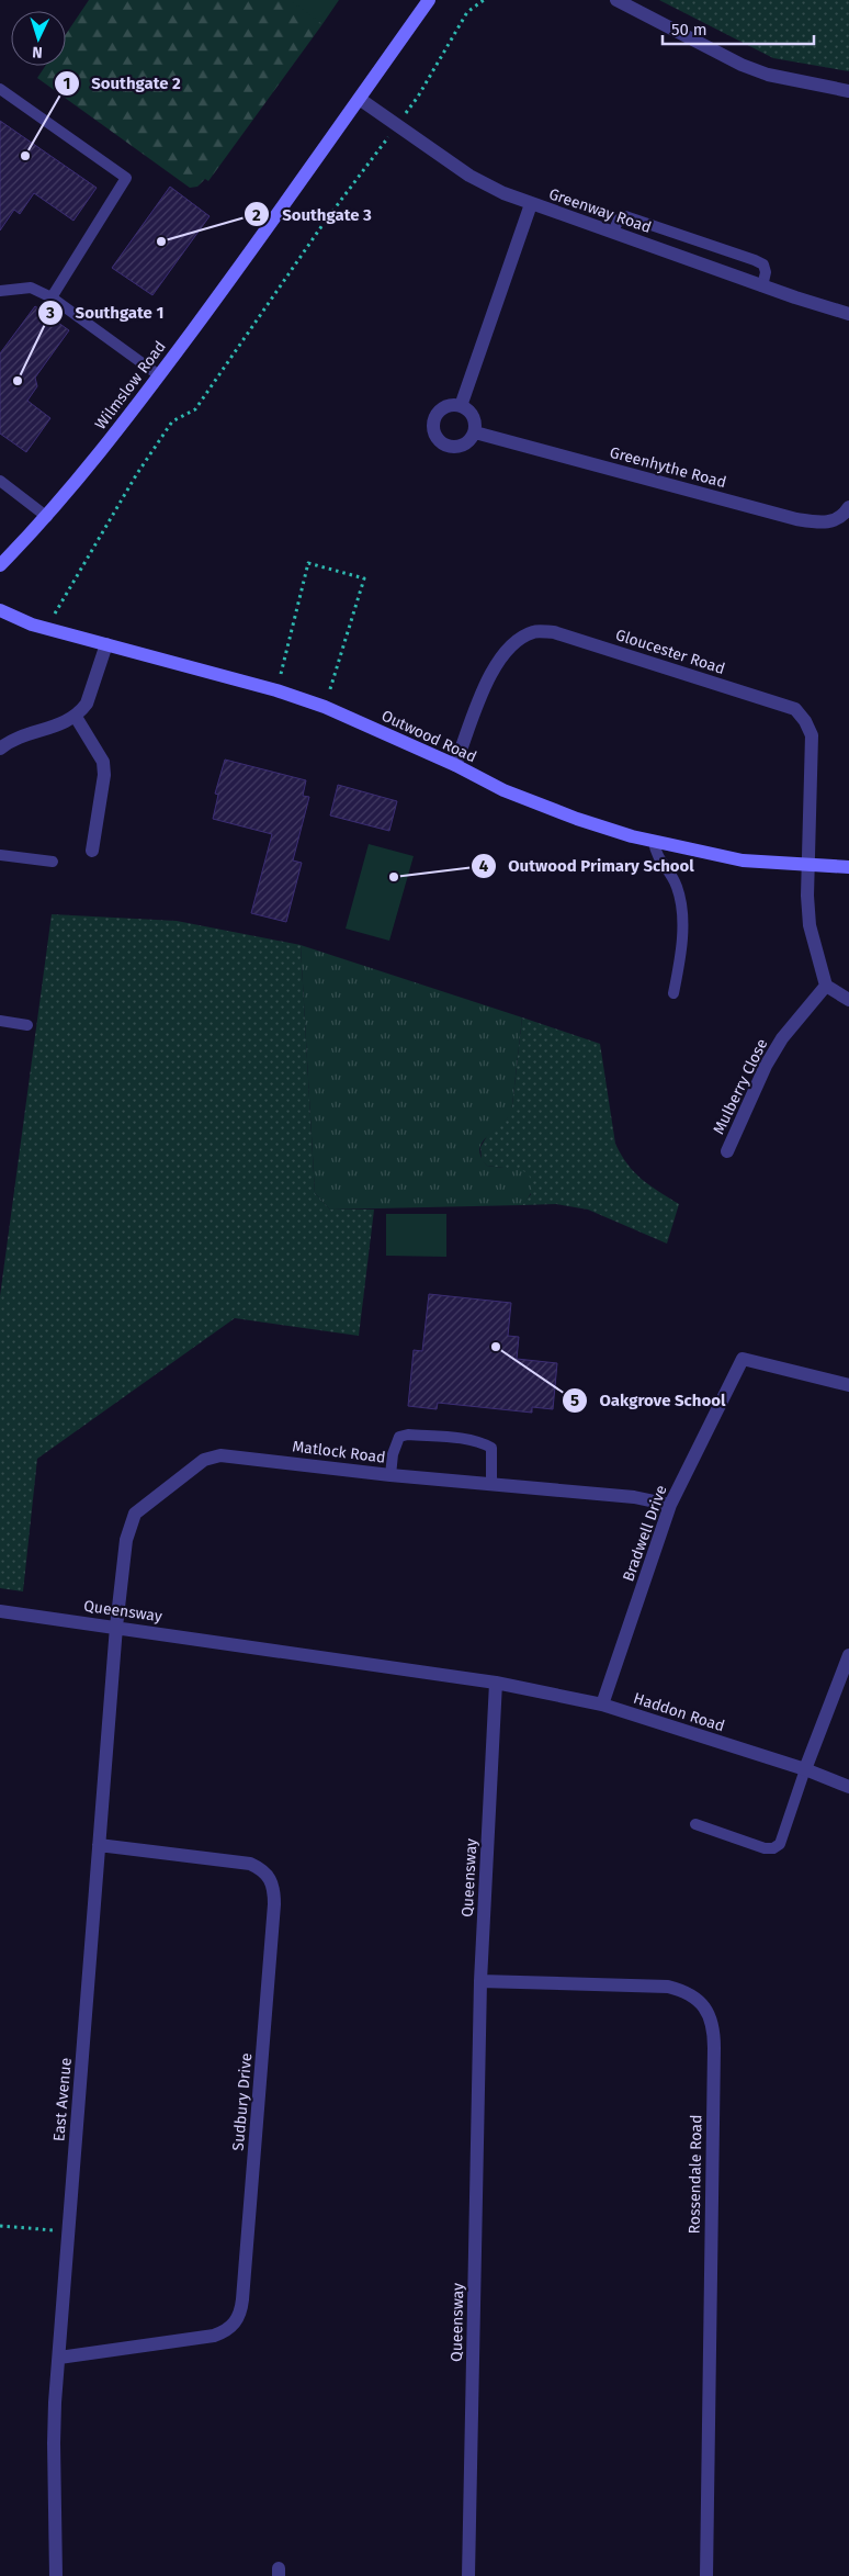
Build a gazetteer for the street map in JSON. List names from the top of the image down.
{
  "streets": {
    "street": [
      "Greenway Road",
      "Wilmslow Road",
      "Greenhythe Road",
      "Gloucester Road",
      "Outwood Road",
      "Mulberry Close",
      "Matlock Road",
      "Bradwell Drive",
      "Queensway",
      "Haddon Road",
      "East Avenue",
      "Sudbury Drive",
      "Rossendale Road"
    ]
  },
  "crossings": [
    ["Greenway Road", "Wilmslow Road"],
    ["Gloucester Road", "Outwood Road"],
    ["Gloucester Road", "Mulberry Close"],
    ["Matlock Road", "Bradwell Drive"],
    ["Matlock Road", "Queensway"],
    ["Matlock Road", "East Avenue"],
    ["Bradwell Drive", "Haddon Road"],
    ["Queensway", "Haddon Road"],
    ["Queensway", "East Avenue"],
    ["Queensway", "Rossendale Road"],
    ["East Avenue", "Sudbury Drive"]
  ],
  "places": [
    "Southgate 2",
    "Southgate 3",
    "Southgate 1",
    "Outwood Primary School",
    "Oakgrove School"
  ],
  "scale_bar": "50 m",
  "north": "bottom"
}
